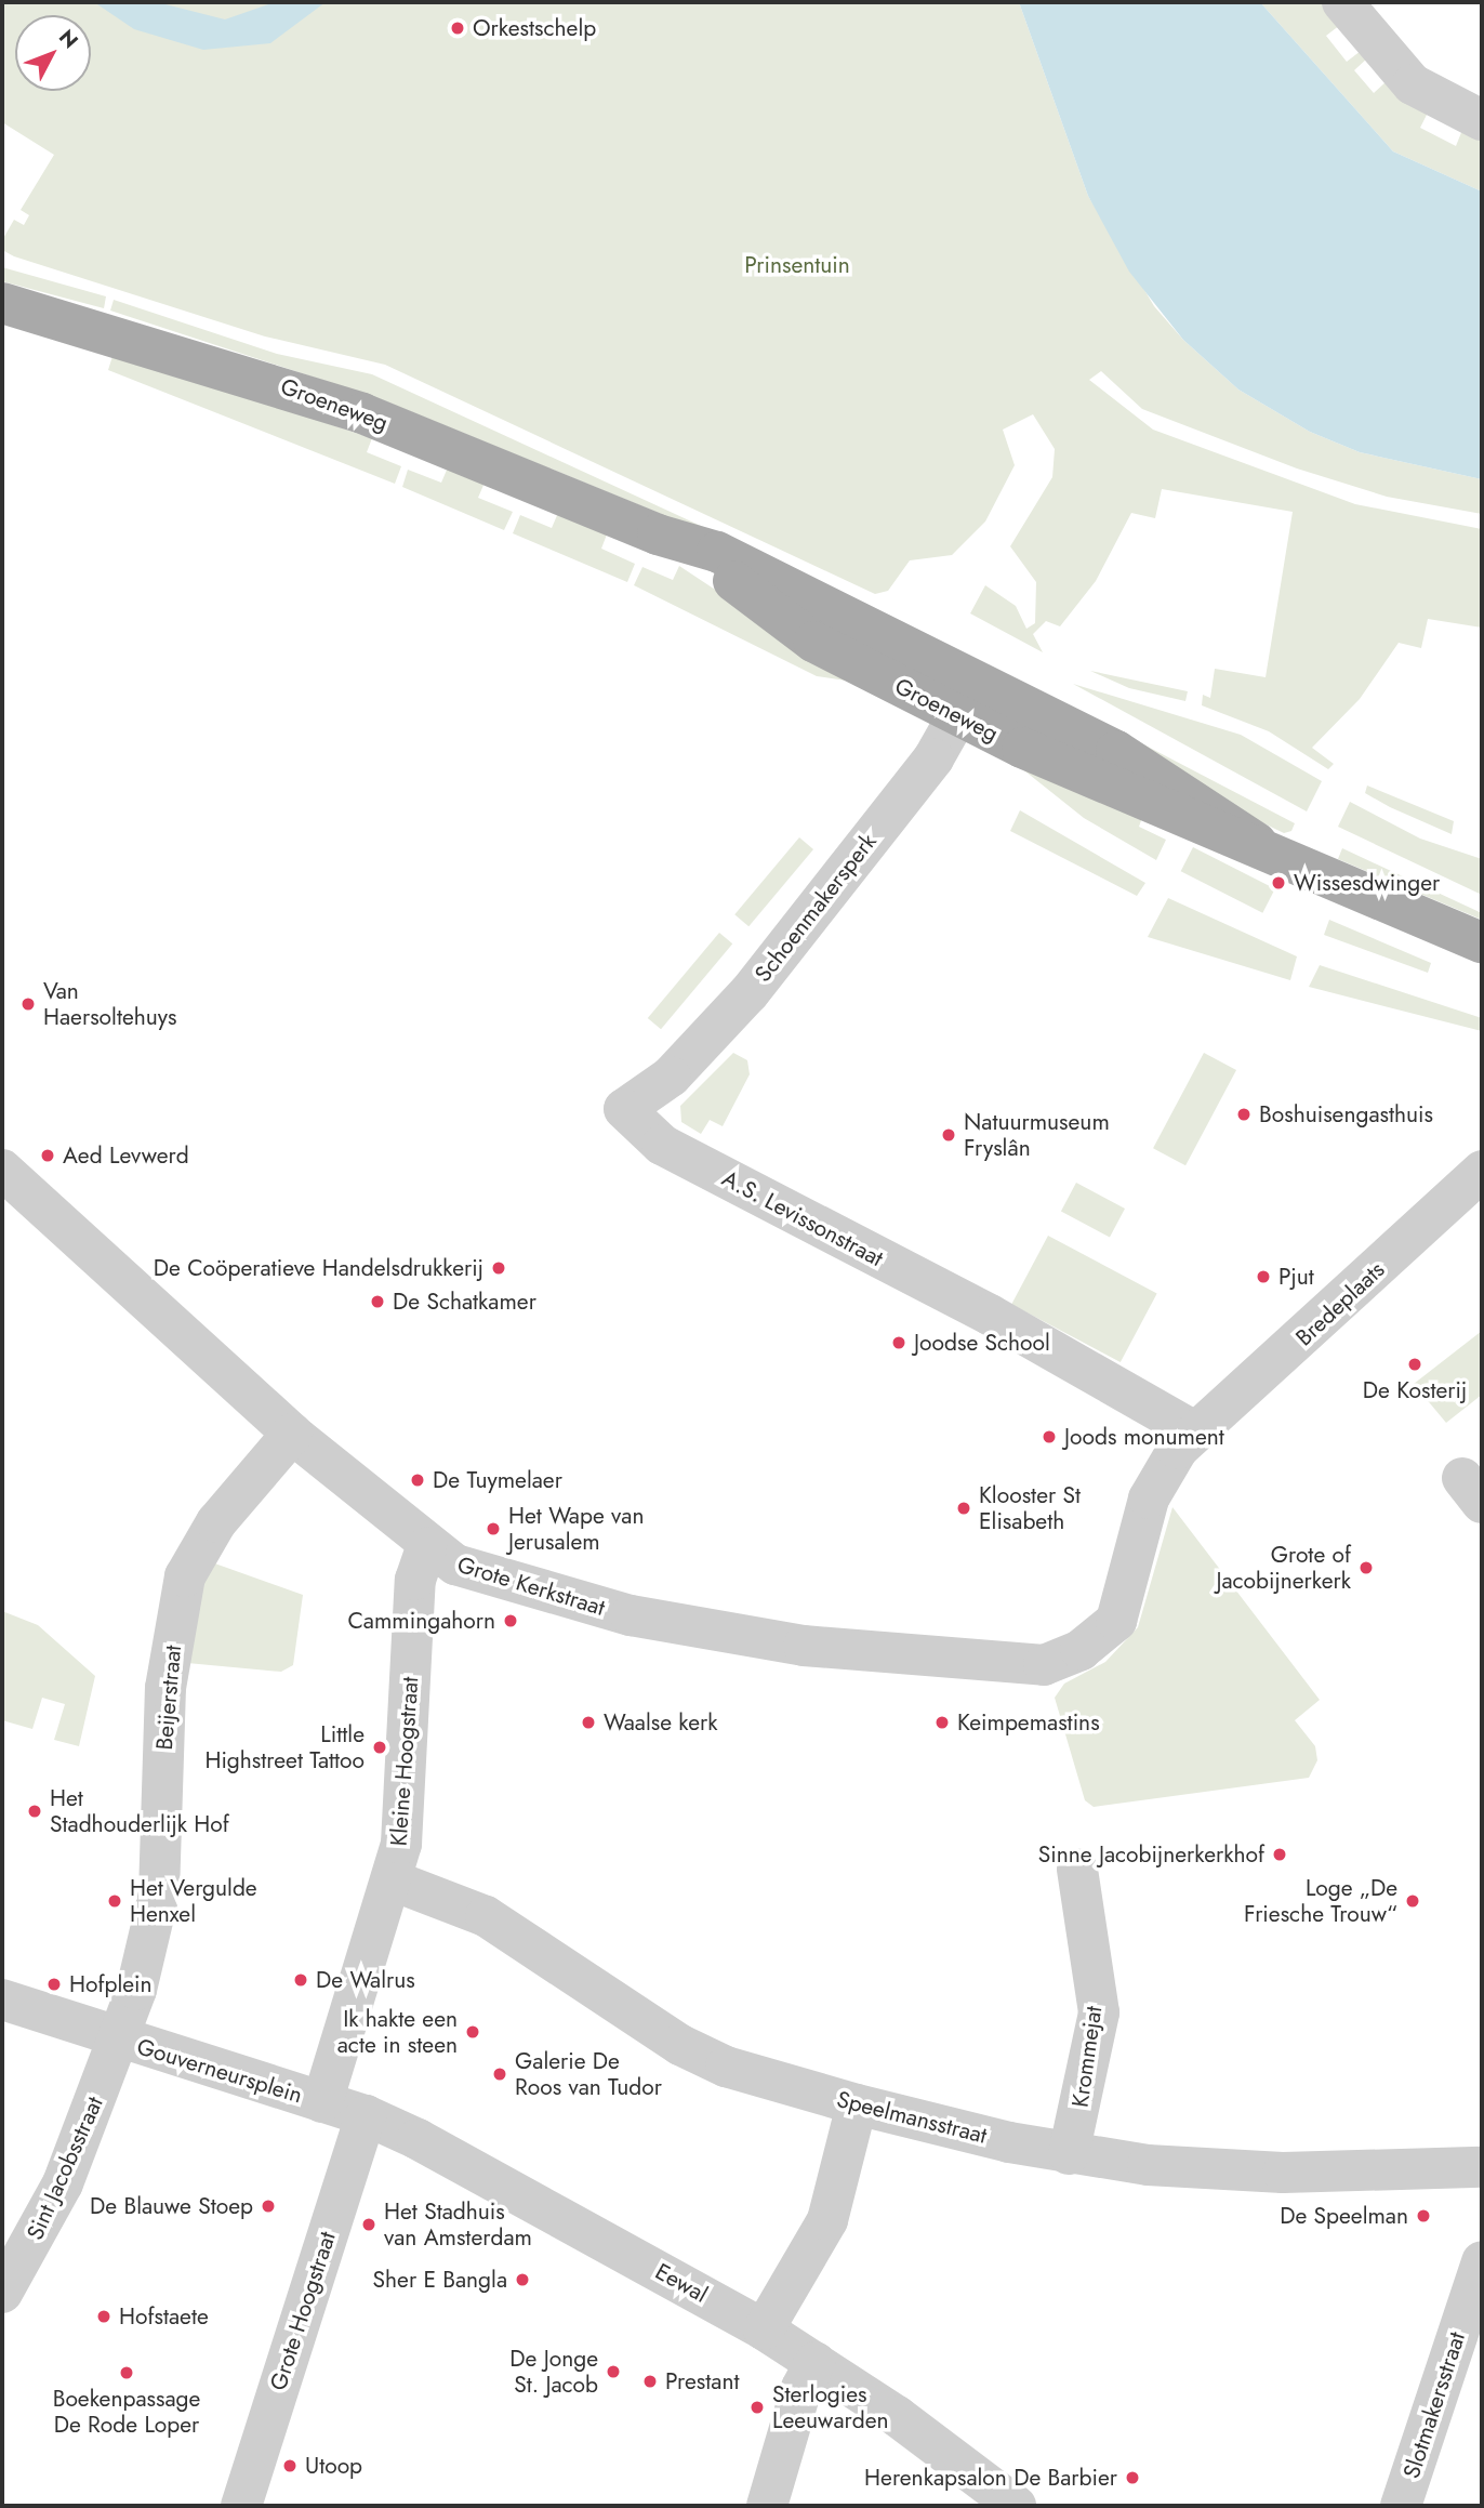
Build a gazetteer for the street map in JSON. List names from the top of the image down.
{
  "streets": {
    "main road": ["Groeneweg"],
    "street": [
      "Schoenmakersperk",
      "A.S. Levissonstraat",
      "Bredeplaats",
      "Grote Kerkstraat",
      "Beijerstraat",
      "Kleine Hoogstraat",
      "Krommejat",
      "Gouverneursplein",
      "Speelmansstraat",
      "Sint Jacobsstraat",
      "Eewal",
      "Grote Hoogstraat",
      "Slotmakersstraat"
    ]
  },
  "crossings": [
    ["Groeneweg", "Schoenmakersperk"],
    ["Schoenmakersperk", "A.S. Levissonstraat"],
    ["A.S. Levissonstraat", "Bredeplaats"],
    ["Bredeplaats", "Grote Kerkstraat"],
    ["Grote Kerkstraat", "Beijerstraat"],
    ["Grote Kerkstraat", "Kleine Hoogstraat"],
    ["Beijerstraat", "Gouverneursplein"],
    ["Beijerstraat", "Sint Jacobsstraat"],
    ["Kleine Hoogstraat", "Gouverneursplein"],
    ["Kleine Hoogstraat", "Speelmansstraat"],
    ["Kleine Hoogstraat", "Eewal"],
    ["Krommejat", "Speelmansstraat"],
    ["Gouverneursplein", "Sint Jacobsstraat"],
    ["Gouverneursplein", "Eewal"],
    ["Eewal", "Grote Hoogstraat"]
  ],
  "parks": ["Prinsentuin"],
  "places": [
    "Orkestschelp",
    "Wissesdwinger",
    "Van Haersoltehuys",
    "Boshuisengasthuis",
    "Natuurmuseum Fryslân",
    "Aed Levwerd",
    "De Coöperatieve Handelsdrukkerij",
    "Pjut",
    "De Schatkamer",
    "Joodse School",
    "De Kosterij",
    "Joods monument",
    "De Tuymelaer",
    "Klooster St Elisabeth",
    "Het Wape van Jerusalem",
    "Grote of Jacobijnerkerk",
    "Cammingahorn",
    "Waalse kerk",
    "Keimpemastins",
    "Little Highstreet Tattoo",
    "Het Stadhouderlijk Hof",
    "Sinne Jacobijnerkerkhof",
    "Het Vergulde Henxel",
    "Loge „De Friesche Trouw“",
    "De Walrus",
    "Hofplein",
    "Ik hakte een acte in steen",
    "Galerie De Roos van Tudor",
    "De Blauwe Stoep",
    "De Speelman",
    "Het Stadhuis van Amsterdam",
    "Sher E Bangla",
    "Hofstaete",
    "De Jonge St. Jacob",
    "Boekenpassage De Rode Loper",
    "Prestant",
    "Sterlogies Leeuwarden",
    "Utoop",
    "Herenkapsalon De Barbier"
  ],
  "north": "top right"
}
